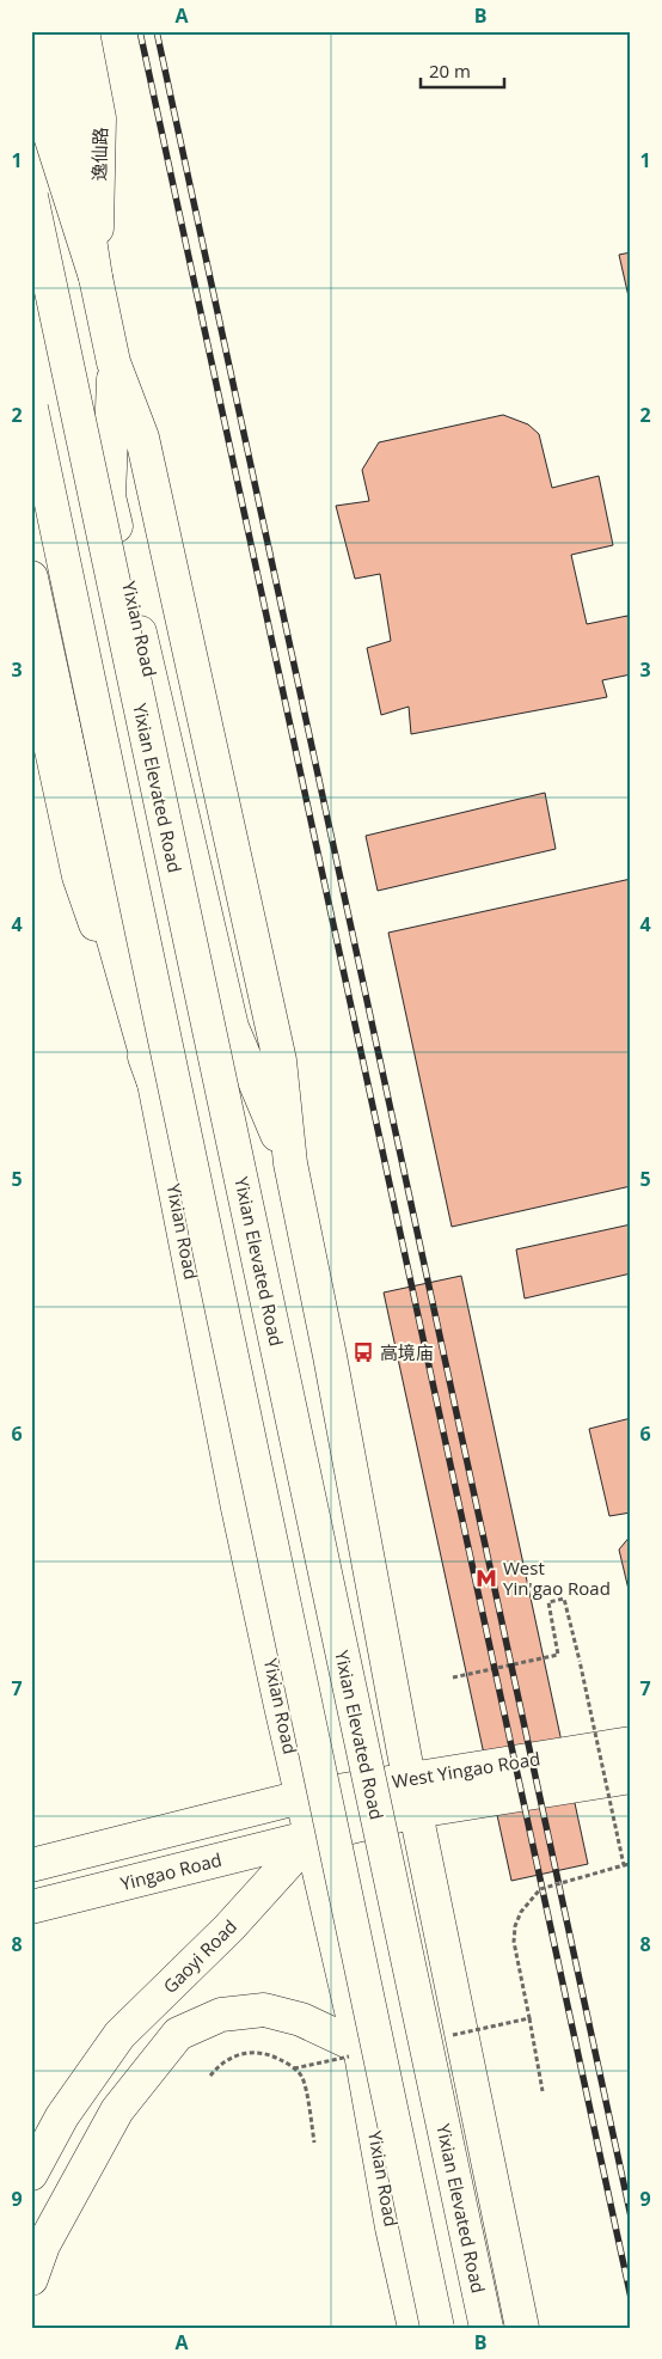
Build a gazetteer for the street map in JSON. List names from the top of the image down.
{
  "streets": {
    "main road": [
      "Yixian Road",
      "Yixian Elevated Road",
      "West Yingao Road",
      "Yingao Road",
      "Gaoyi Road"
    ]
  },
  "crossings": [
    ["Yixian Road", "West Yingao Road"],
    ["Yixian Road", "Yingao Road"],
    ["Yixian Road", "Gaoyi Road"],
    ["West Yingao Road", "Yingao Road"],
    ["West Yingao Road", "Gaoyi Road"],
    ["Yingao Road", "Gaoyi Road"]
  ],
  "places": {
    "bus stop": ["高境庙"],
    "metro station": ["West Yin'gao Road"]
  },
  "scale_bar": "20 m",
  "grid": {
    "columns": ["A", "B"],
    "rows": [
      "1",
      "2",
      "3",
      "4",
      "5",
      "6",
      "7",
      "8",
      "9"
    ]
  }
}
